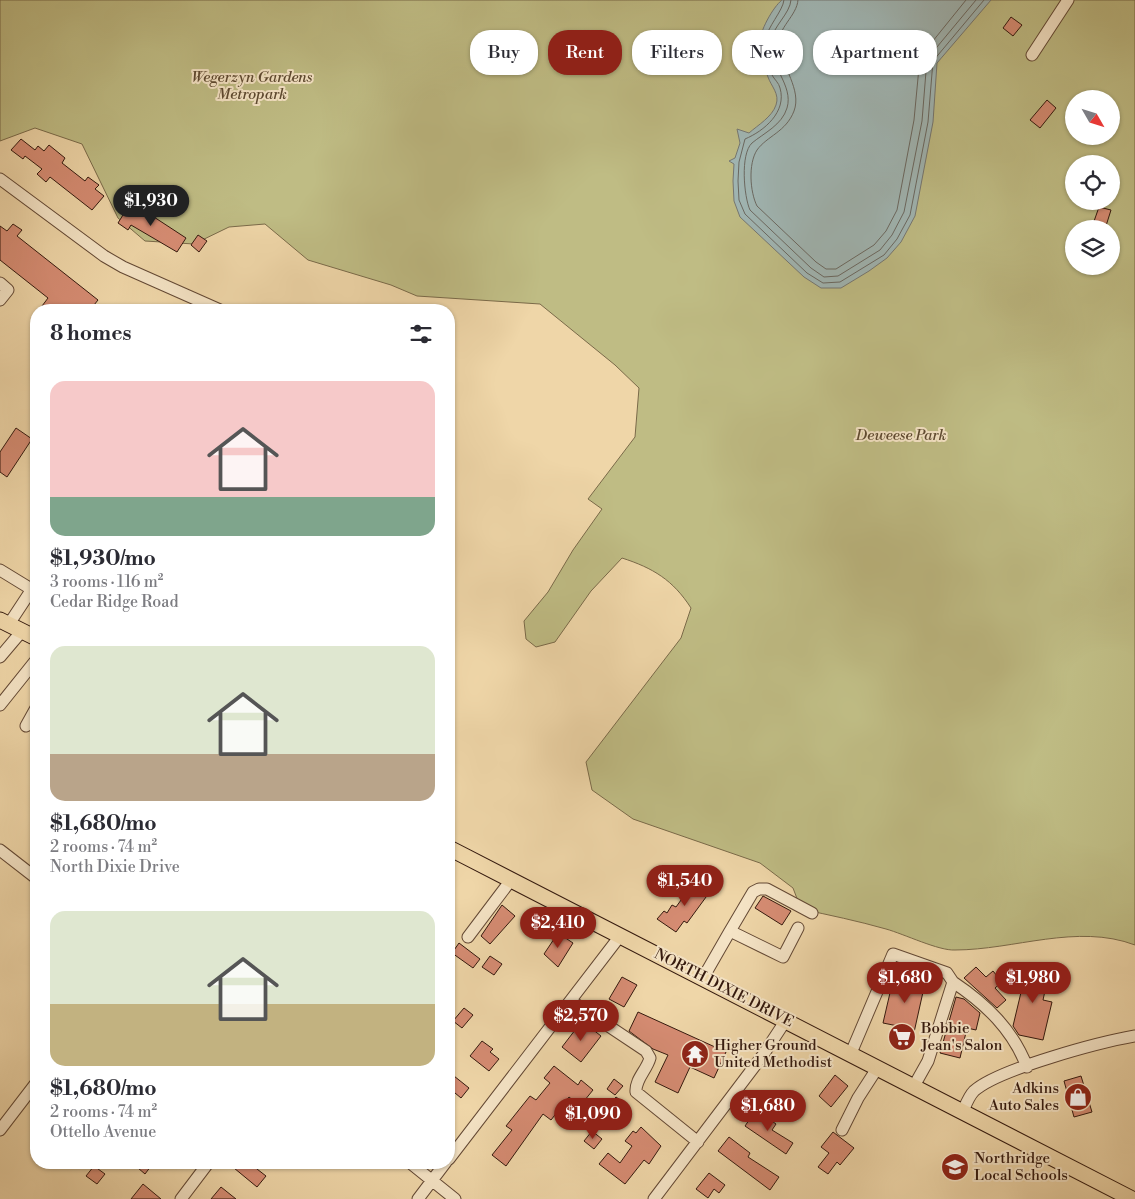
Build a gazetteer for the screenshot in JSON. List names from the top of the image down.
{
  "streets": {
    "main road": ["NORTH DIXIE DRIVE"]
  },
  "parks": ["Wegerzyn Gardens Metropark", "Deweese Park"],
  "places": {
    "supermarket": ["Bobbie Jean's Salon"],
    "temple": ["Higher Ground United Methodist"],
    "shop": ["Adkins Auto Sales"],
    "school or university": ["Northridge Local Schools"]
  },
  "north": "bottom right",
  "page": {
    "chip": [
      "Buy",
      "Rent",
      "Filters",
      "New",
      "Apartment"
    ],
    "price": [
      "$1,930",
      "$1,540",
      "$2,410",
      "$1,680",
      "$1,980",
      "$2,570",
      "$1,680",
      "$1,090"
    ],
    "heading": "8 homes",
    "list": [
      {
        "name": "$1,930/mo",
        "note": "3 rooms · 116 m² · Cedar Ridge Road"
      },
      {
        "name": "$1,680/mo",
        "note": "2 rooms · 74 m² · North Dixie Drive"
      },
      {
        "name": "$1,680/mo",
        "note": "2 rooms · 74 m² · Ottello Avenue"
      }
    ]
  }
}
